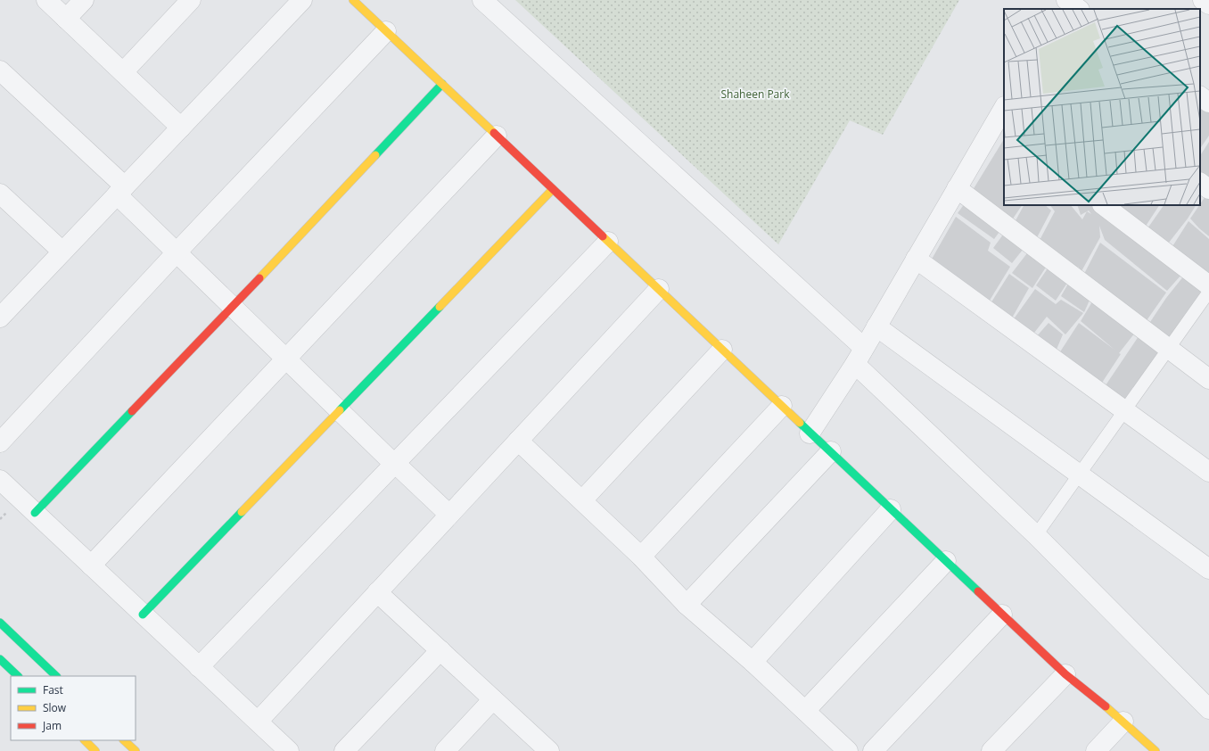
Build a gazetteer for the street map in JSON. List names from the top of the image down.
{
  "parks": ["Shaheen Park"],
  "legend": ["Fast", "Slow", "Jam"]
}
